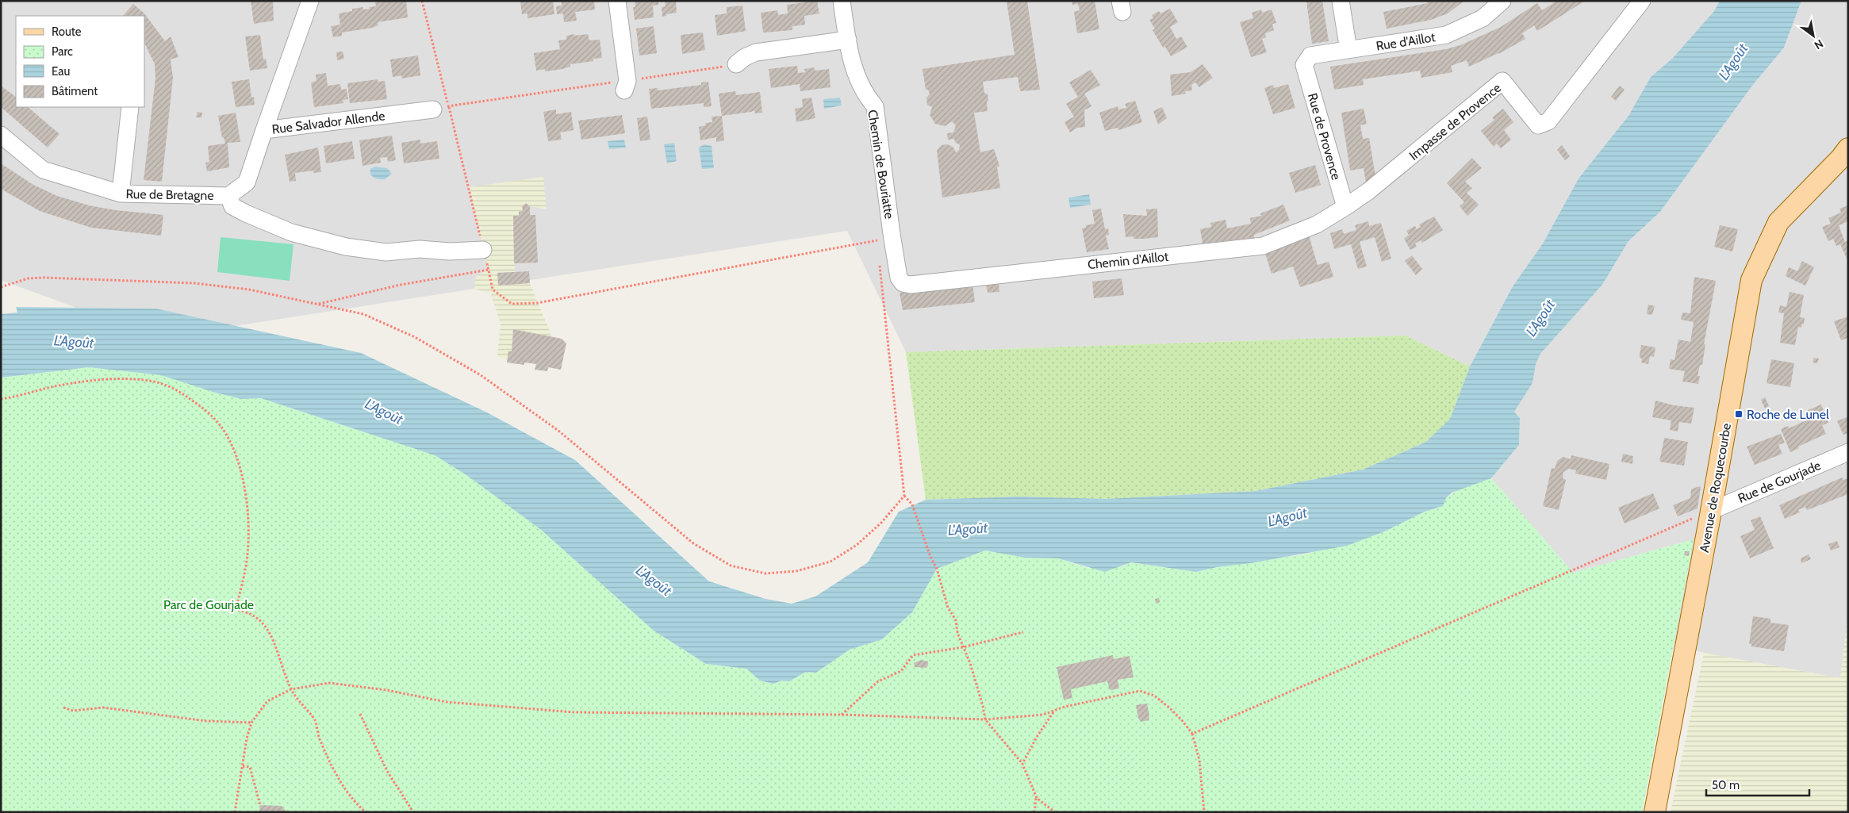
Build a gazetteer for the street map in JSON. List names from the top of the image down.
{
  "streets": {
    "main road": ["Avenue de Roquecourbe"],
    "street": [
      "Rue d'Aillot",
      "Impasse de Provence",
      "Rue Salvador Allende",
      "Rue de Provence",
      "Chemin de Bouriatte",
      "Rue de Bretagne",
      "Chemin d'Aillot",
      "Rue de Gourjade"
    ]
  },
  "crossings": [
    ["Rue d'Aillot", "Rue de Provence"],
    ["Impasse de Provence", "Rue de Provence"],
    ["Impasse de Provence", "Chemin d'Aillot"],
    ["Rue Salvador Allende", "Rue de Bretagne"],
    ["Rue de Provence", "Chemin d'Aillot"],
    ["Chemin de Bouriatte", "Chemin d'Aillot"],
    ["Rue de Gourjade", "Avenue de Roquecourbe"]
  ],
  "water": ["L'Agoût"],
  "parks": ["Parc de Gourjade"],
  "places": {
    "transit": ["Roche de Lunel"]
  },
  "legend": [
    "Route",
    "Parc",
    "Eau",
    "Bâtiment"
  ],
  "scale_bar": "50 m",
  "north": "bottom right"
}
